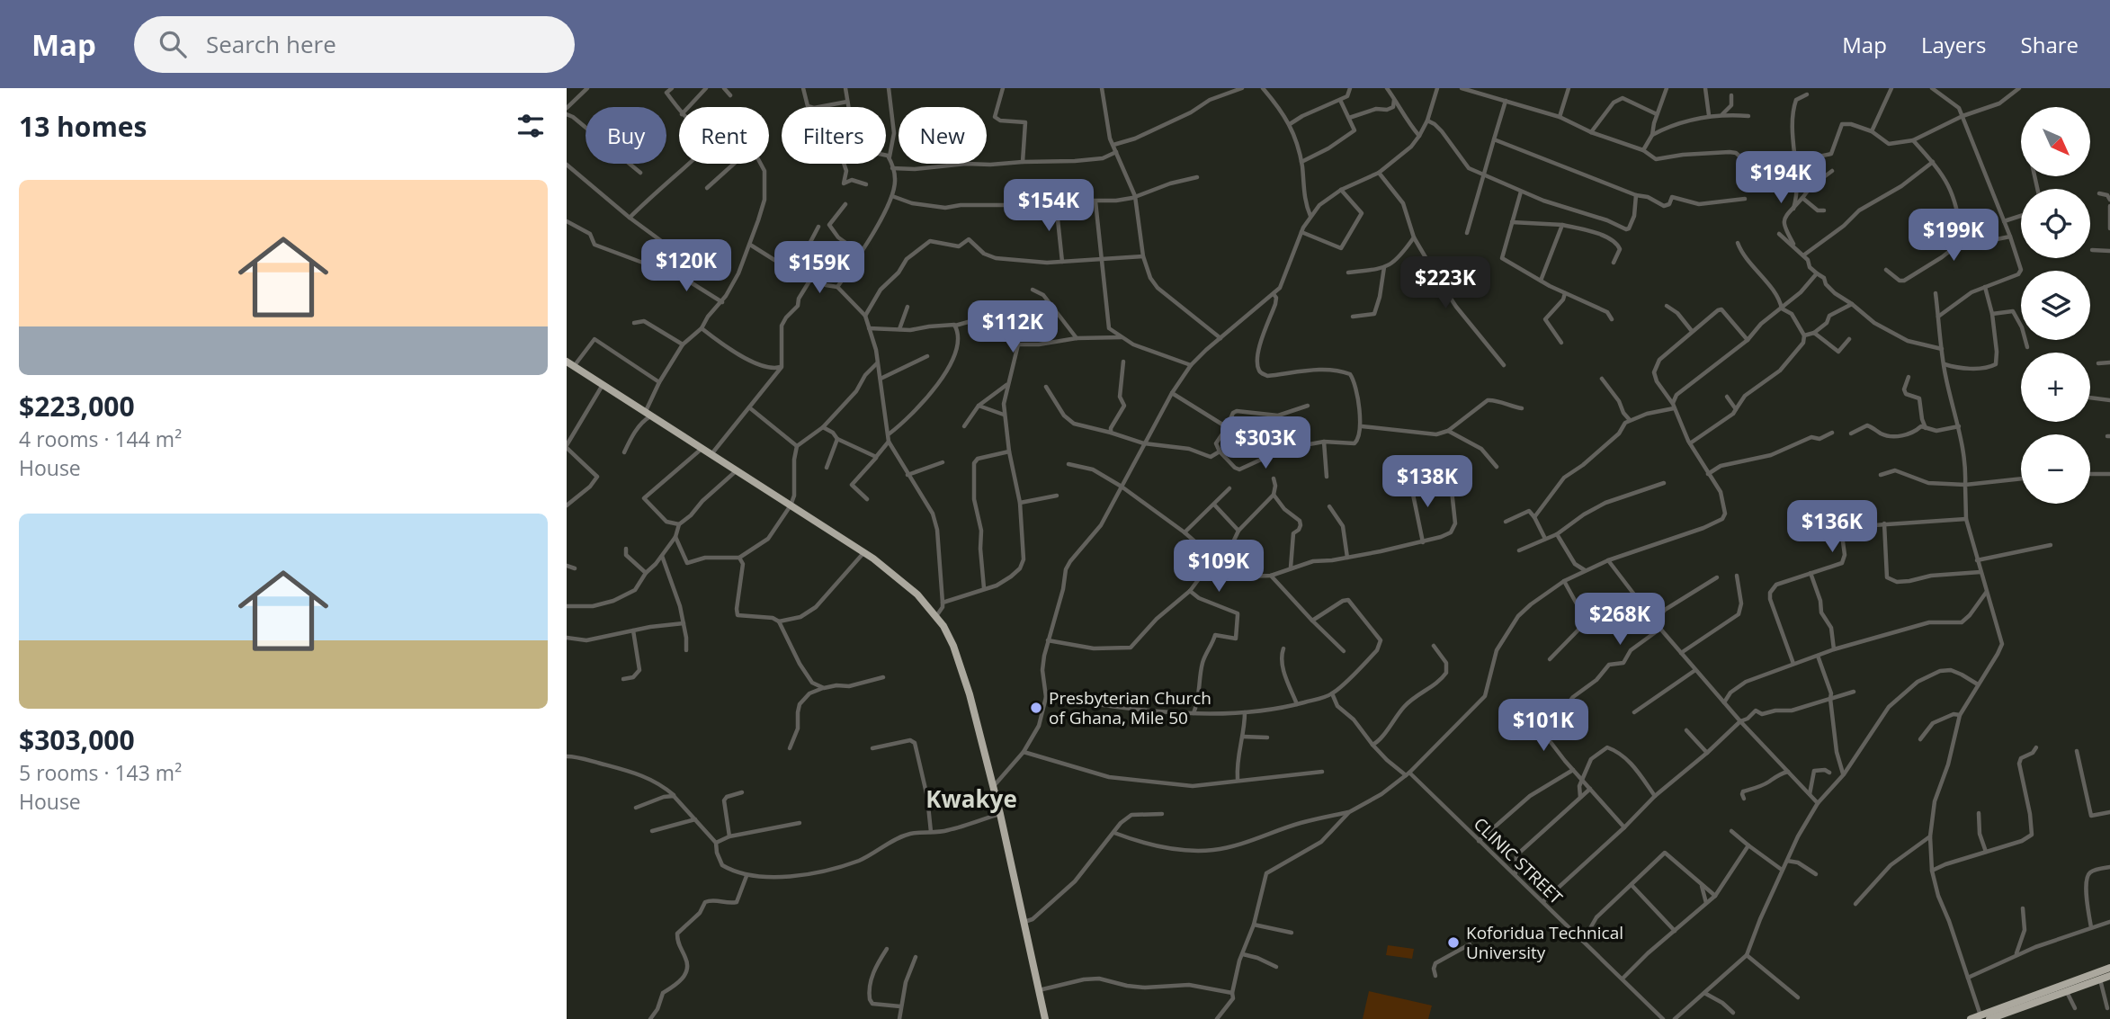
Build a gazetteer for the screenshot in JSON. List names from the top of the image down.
{
  "streets": {
    "street": ["CLINIC STREET"]
  },
  "districts": ["Kwakye"],
  "places": ["Presbyterian Church of Ghana, Mile 50", "Koforidua Technical University"],
  "north": "bottom right",
  "page": {
    "header": "Map",
    "search": "Search here",
    "nav": ["Map", "Layers", "Share"],
    "heading": "13 homes",
    "map_buttons": ["+", "−"],
    "chip": [
      "Buy",
      "Rent",
      "Filters",
      "New"
    ],
    "price": [
      "$194K",
      "$154K",
      "$199K",
      "$120K",
      "$159K",
      "$223K",
      "$112K",
      "$303K",
      "$138K",
      "$136K",
      "$109K",
      "$268K",
      "$101K"
    ],
    "list": [
      {
        "name": "$223,000",
        "note": "4 rooms · 144 m² · House"
      },
      {
        "name": "$303,000",
        "note": "5 rooms · 143 m² · House"
      }
    ]
  }
}
